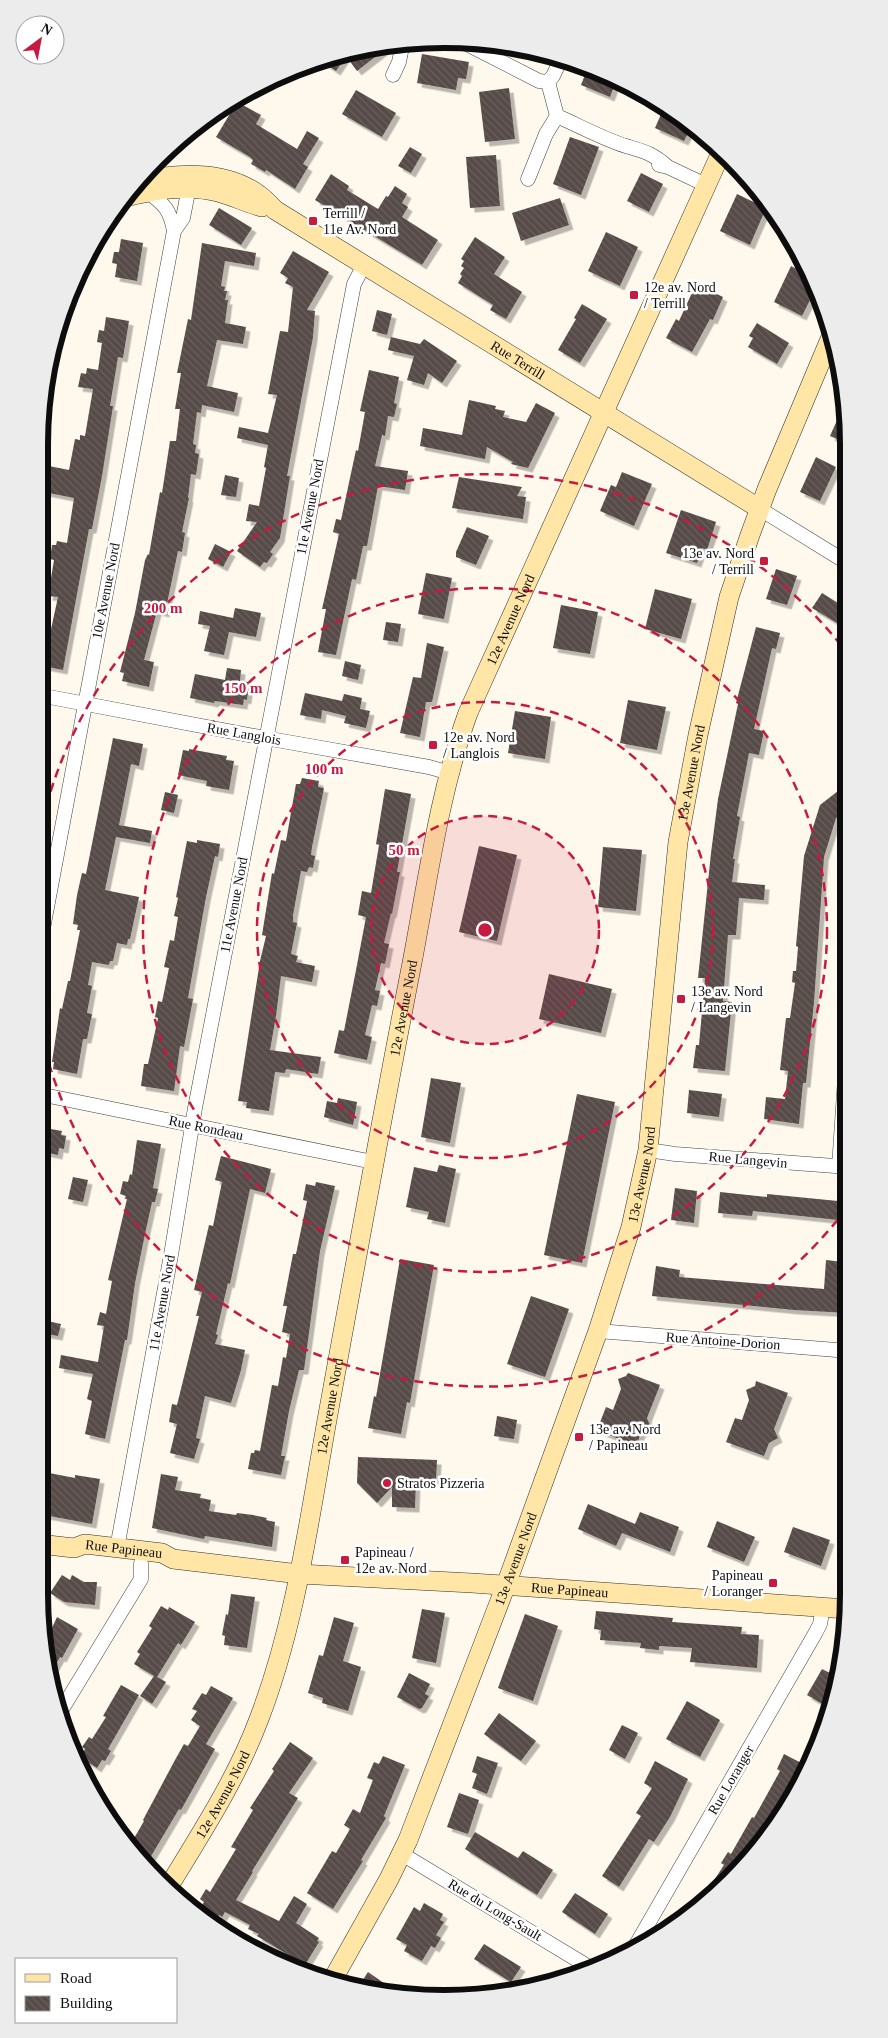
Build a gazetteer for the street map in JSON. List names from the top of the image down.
{
  "streets": {
    "main road": [
      "Rue Terrill",
      "12e Avenue Nord",
      "13e Avenue Nord",
      "Rue Papineau"
    ],
    "street": [
      "11e Avenue Nord",
      "10e Avenue Nord",
      "Rue Langlois",
      "Rue Rondeau",
      "Rue Langevin",
      "Rue Antoine-Dorion",
      "Rue Loranger",
      "Rue du Long-Sault"
    ]
  },
  "crossings": [
    ["Rue Terrill", "11e Avenue Nord"],
    ["Rue Terrill", "10e Avenue Nord"],
    ["Rue Terrill", "12e Avenue Nord"],
    ["Rue Terrill", "13e Avenue Nord"],
    ["11e Avenue Nord", "Rue Langlois"],
    ["11e Avenue Nord", "Rue Rondeau"],
    ["11e Avenue Nord", "Rue Papineau"],
    ["10e Avenue Nord", "Rue Langlois"],
    ["12e Avenue Nord", "Rue Langlois"],
    ["12e Avenue Nord", "Rue Rondeau"],
    ["12e Avenue Nord", "Rue Papineau"],
    ["13e Avenue Nord", "Rue Langevin"],
    ["13e Avenue Nord", "Rue Antoine-Dorion"],
    ["13e Avenue Nord", "Rue Papineau"],
    ["13e Avenue Nord", "Rue du Long-Sault"],
    ["Rue Papineau", "Rue Loranger"]
  ],
  "places": {
    "transit": [
      "Terrill / 11e Av. Nord",
      "12e av. Nord / Terrill",
      "13e av. Nord / Terrill",
      "12e av. Nord / Langlois",
      "13e av. Nord / Langevin",
      "13e av. Nord / Papineau",
      "Papineau / 12e av. Nord",
      "Papineau / Loranger"
    ],
    "other": ["Stratos Pizzeria"]
  },
  "legend": ["Road", "Building"],
  "north": "top right",
  "rings": [
    "200 m",
    "150 m",
    "100 m",
    "50 m"
  ]
}
